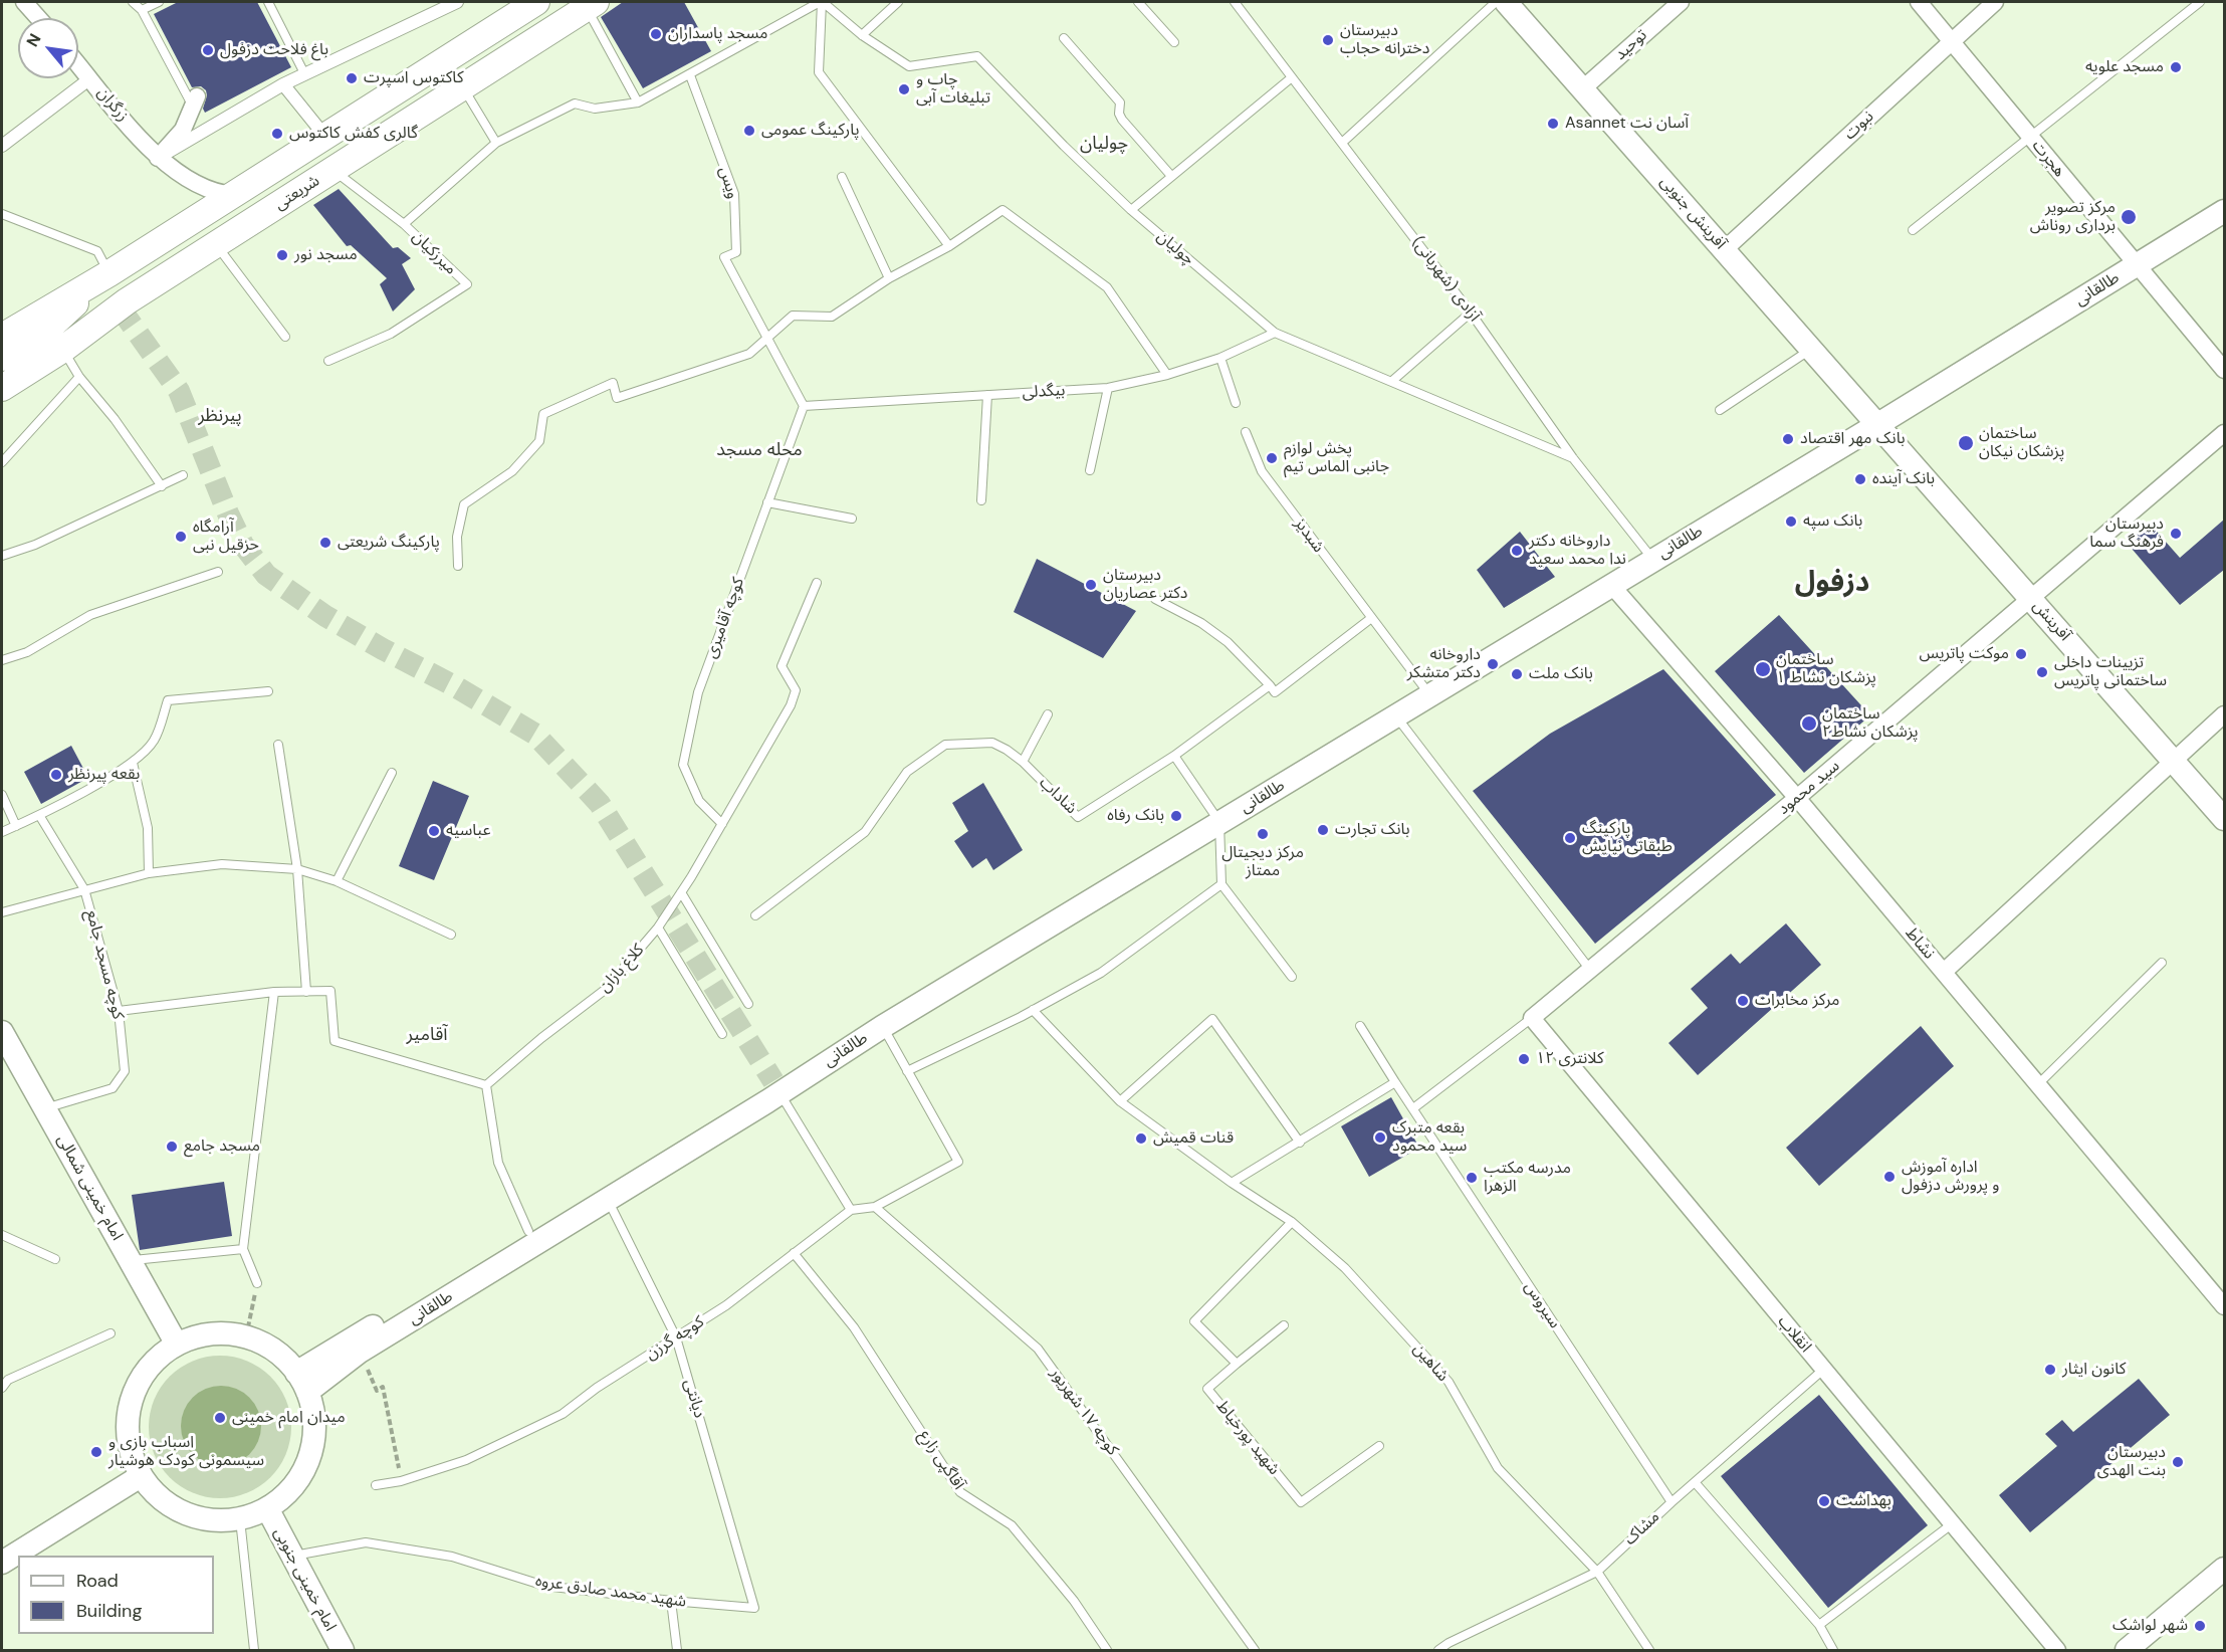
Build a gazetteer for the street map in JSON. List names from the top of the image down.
{
  "streets": {
    "main road": [
      "شریعتی",
      "آفرینش جنوبی",
      "طالقانی",
      "آفرینش",
      "امام خمینی شمالی",
      "امام خمینی جنوبی"
    ],
    "street": [
      "توحید",
      "زرگران",
      "نبوت",
      "هجرت",
      "سید محمود",
      "نشاط",
      "انقلاب"
    ],
    "lane": [
      "ویس",
      "چولیان",
      "میرزکیان",
      "آزادی (شهربانی)",
      "بیگدلی",
      "شبدیز",
      "کوچه آقامیری",
      "شاداب",
      "کوچه مسجد جامع",
      "کلاغ بازان",
      "سیروس",
      "کوچه گرزن",
      "شاهین",
      "دیانتی",
      "کوچه ۱۷ شهریور",
      "شهید پورخیاط",
      "آقاگپی زارع",
      "مشاک",
      "شهید محمد صادق عروه"
    ]
  },
  "crossings": [
    ["توحید", "آفرینش جنوبی"],
    ["زرگران", "شریعتی"],
    ["نبوت", "هجرت"],
    ["نبوت", "آفرینش جنوبی"],
    ["هجرت", "طالقانی"],
    ["شریعتی", "میرزکیان"],
    ["آفرینش جنوبی", "طالقانی"],
    ["آفرینش جنوبی", "آفرینش"],
    ["چولیان", "آزادی (شهربانی)"],
    ["چولیان", "بیگدلی"],
    ["آزادی (شهربانی)", "طالقانی"],
    ["طالقانی", "شبدیز"],
    ["طالقانی", "آفرینش"],
    ["طالقانی", "نشاط"],
    ["طالقانی", "امام خمینی شمالی"],
    ["طالقانی", "دیانتی"],
    ["طالقانی", "امام خمینی جنوبی"],
    ["بیگدلی", "کوچه آقامیری"],
    ["شبدیز", "شاداب"],
    ["آفرینش", "سید محمود"],
    ["سید محمود", "نشاط"],
    ["سید محمود", "سیروس"],
    ["سید محمود", "انقلاب"],
    ["کوچه مسجد جامع", "امام خمینی شمالی"],
    ["امام خمینی شمالی", "امام خمینی جنوبی"],
    ["سیروس", "مشاک"],
    ["انقلاب", "مشاک"],
    ["کوچه گرزن", "دیانتی"],
    ["کوچه گرزن", "آقاگپی زارع"],
    ["شاهین", "مشاک"],
    ["دیانتی", "شهید محمد صادق عروه"],
    ["امام خمینی جنوبی", "شهید محمد صادق عروه"]
  ],
  "districts": [
    "چولیان",
    "پیرنظر",
    "محله مسجد",
    "دزفول",
    "آقامیر"
  ],
  "places": [
    "مسجد پاسداران",
    "دبیرستان دخترانه حجاب",
    "باغ فلاحت دزفول",
    "مسجد علویه",
    "کاکتوس اسپرت",
    "چاپ و تبلیغات آبی",
    "Asannet آسان نت",
    "پارکینگ عمومی",
    "گالری کفش کاکتوس",
    "مرکز تصویر برداری روناش",
    "مسجد نور",
    "بانک مهر اقتصاد",
    "ساختمان پزشکان نیکان",
    "پخش لوازم جانبی الماس تیم",
    "بانک آینده",
    "بانک سپه",
    "دبیرستان فرهنگ سما",
    "آرامگاه حزقیل نبی",
    "پارکینگ شریعتی",
    "داروخانه دکتر ندا محمد سعید",
    "دبیرستان دکتر عصاریان",
    "موکت پاتریس",
    "داروخانه دکتر متشکر",
    "ساختمان پزشکان نشاط ۱",
    "تزیینات داخلی ساختمانی پاتریس",
    "بانک ملت",
    "ساختمان پزشکان نشاط۲",
    "بقعه پیرنظر",
    "بانک رفاه",
    "بانک تجارت",
    "عباسیه",
    "مرکز دیجیتال ممتاز",
    "پارکینگ طبقاتی نیایش",
    "مرکز مخابرات",
    "کلانتری ۱۲",
    "بقعه متبرک سید محمود",
    "قنات قمیش",
    "مسجد جامع",
    "اداره آموزش و پرورش دزفول",
    "مدرسه مکتب الزهرا",
    "کانون ایثار",
    "میدان امام خمینی",
    "اسباب بازی و سیسمونی کودک هوشیار",
    "دبیرستان بنت الهدی",
    "بهداشت",
    "شهر لواشک"
  ],
  "legend": ["Road", "Building"],
  "north": "top left"
}
